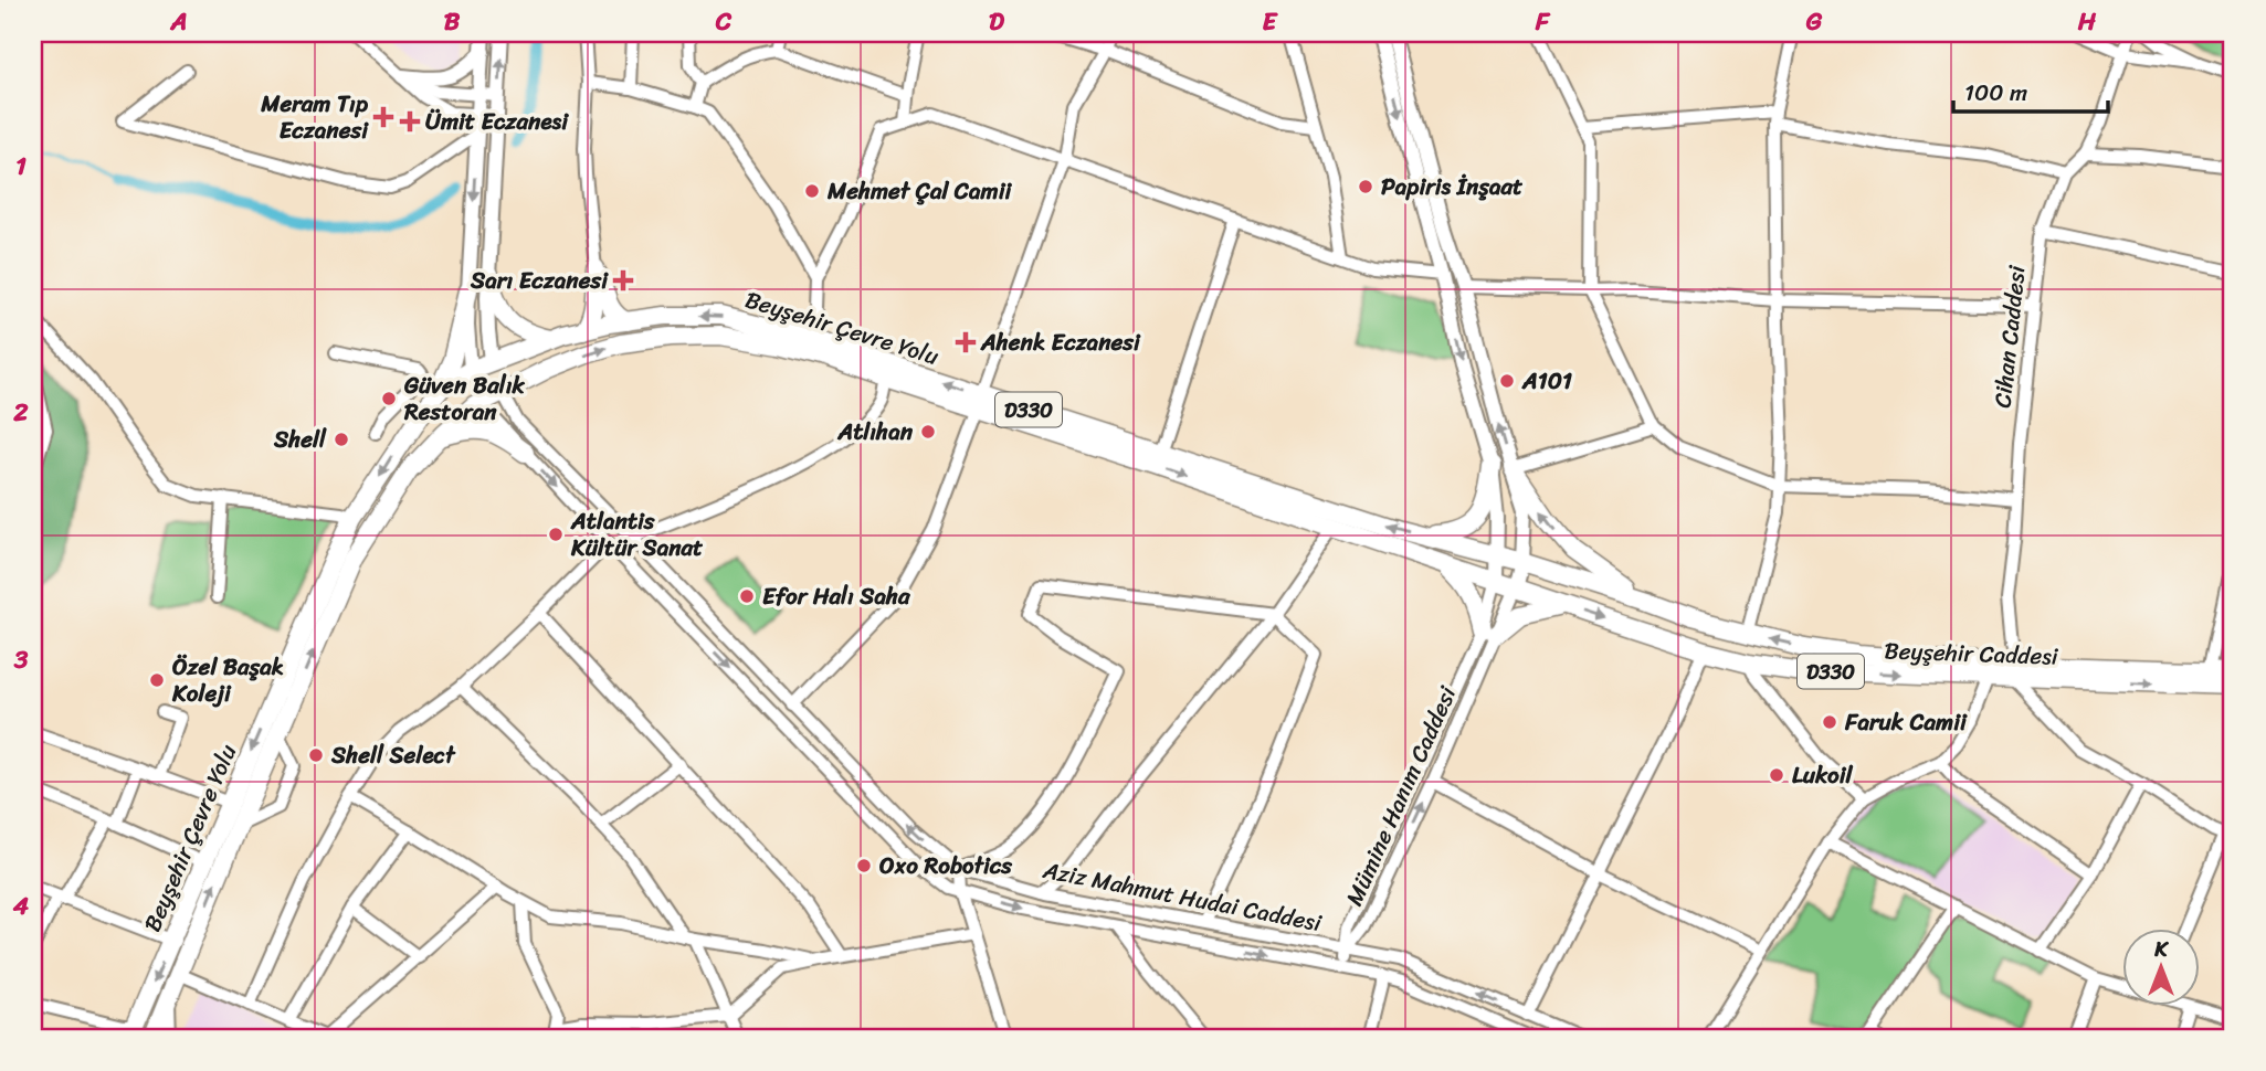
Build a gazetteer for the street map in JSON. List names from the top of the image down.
{
  "streets": {
    "highway": ["Beyşehir Çevre Yolu", "D330", "Beyşehir Caddesi"],
    "street": ["Cihan Caddesi", "Mümine Hanım Caddesi", "Aziz Mahmut Hudai Caddesi"]
  },
  "crossings": [
    ["Beyşehir Çevre Yolu", "Beyşehir Caddesi"],
    ["Beyşehir Çevre Yolu", "Aziz Mahmut Hudai Caddesi"],
    ["Cihan Caddesi", "Beyşehir Caddesi"],
    ["Beyşehir Caddesi", "Mümine Hanım Caddesi"],
    ["Mümine Hanım Caddesi", "Aziz Mahmut Hudai Caddesi"]
  ],
  "places": {
    "health": [
      "Meram Tıp Eczanesi",
      "Ümit Eczanesi",
      "Sarı Eczanesi",
      "Ahenk Eczanesi"
    ],
    "other": [
      "Papiris İnşaat",
      "Mehmet Çal Camii",
      "A101",
      "Güven Balık Restoran",
      "Atlıhan",
      "Shell",
      "Atlantis Kültür Sanat",
      "Efor Halı Saha",
      "Özel Başak Koleji",
      "Faruk Camii",
      "Shell Select",
      "Lukoil",
      "Oxo Robotics"
    ]
  },
  "scale_bar": "100 m",
  "north": "top",
  "grid": {
    "columns": [
      "A",
      "B",
      "C",
      "D",
      "E",
      "F",
      "G",
      "H"
    ],
    "rows": [
      "1",
      "2",
      "3",
      "4"
    ]
  }
}
